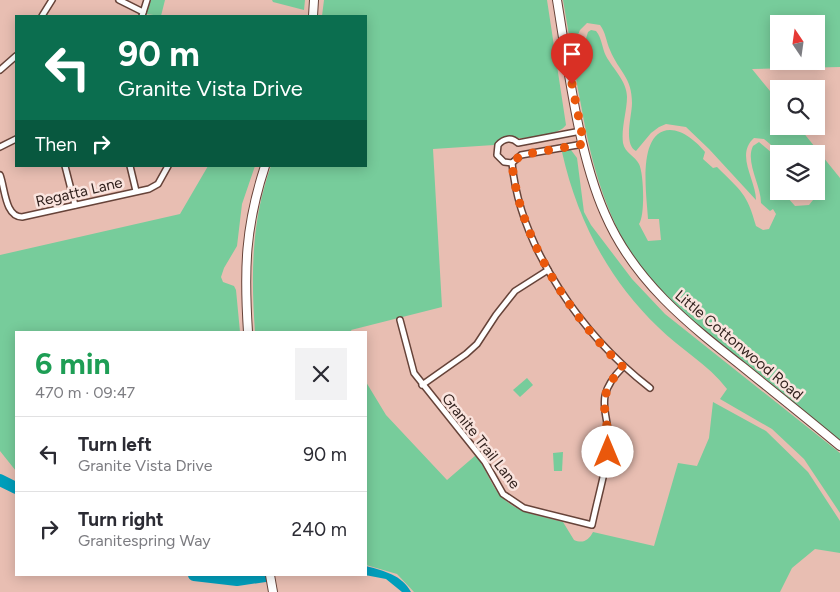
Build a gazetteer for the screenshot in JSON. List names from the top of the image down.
{
  "streets": {
    "main road": ["Little Cottonwood Road"],
    "street": ["Regatta Lane", "Granite Trail Lane"]
  },
  "north": "top",
  "page": {
    "turn": ["90 m", "Granite Vista Drive"],
    "then": "Then",
    "heading": ["6 min", "470 m · 09:47"],
    "list": [
      {
        "name": "Turn left",
        "note": "Granite Vista Drive",
        "value": "90 m"
      },
      {
        "name": "Turn right",
        "note": "Granitespring Way",
        "value": "240 m"
      }
    ]
  }
}
